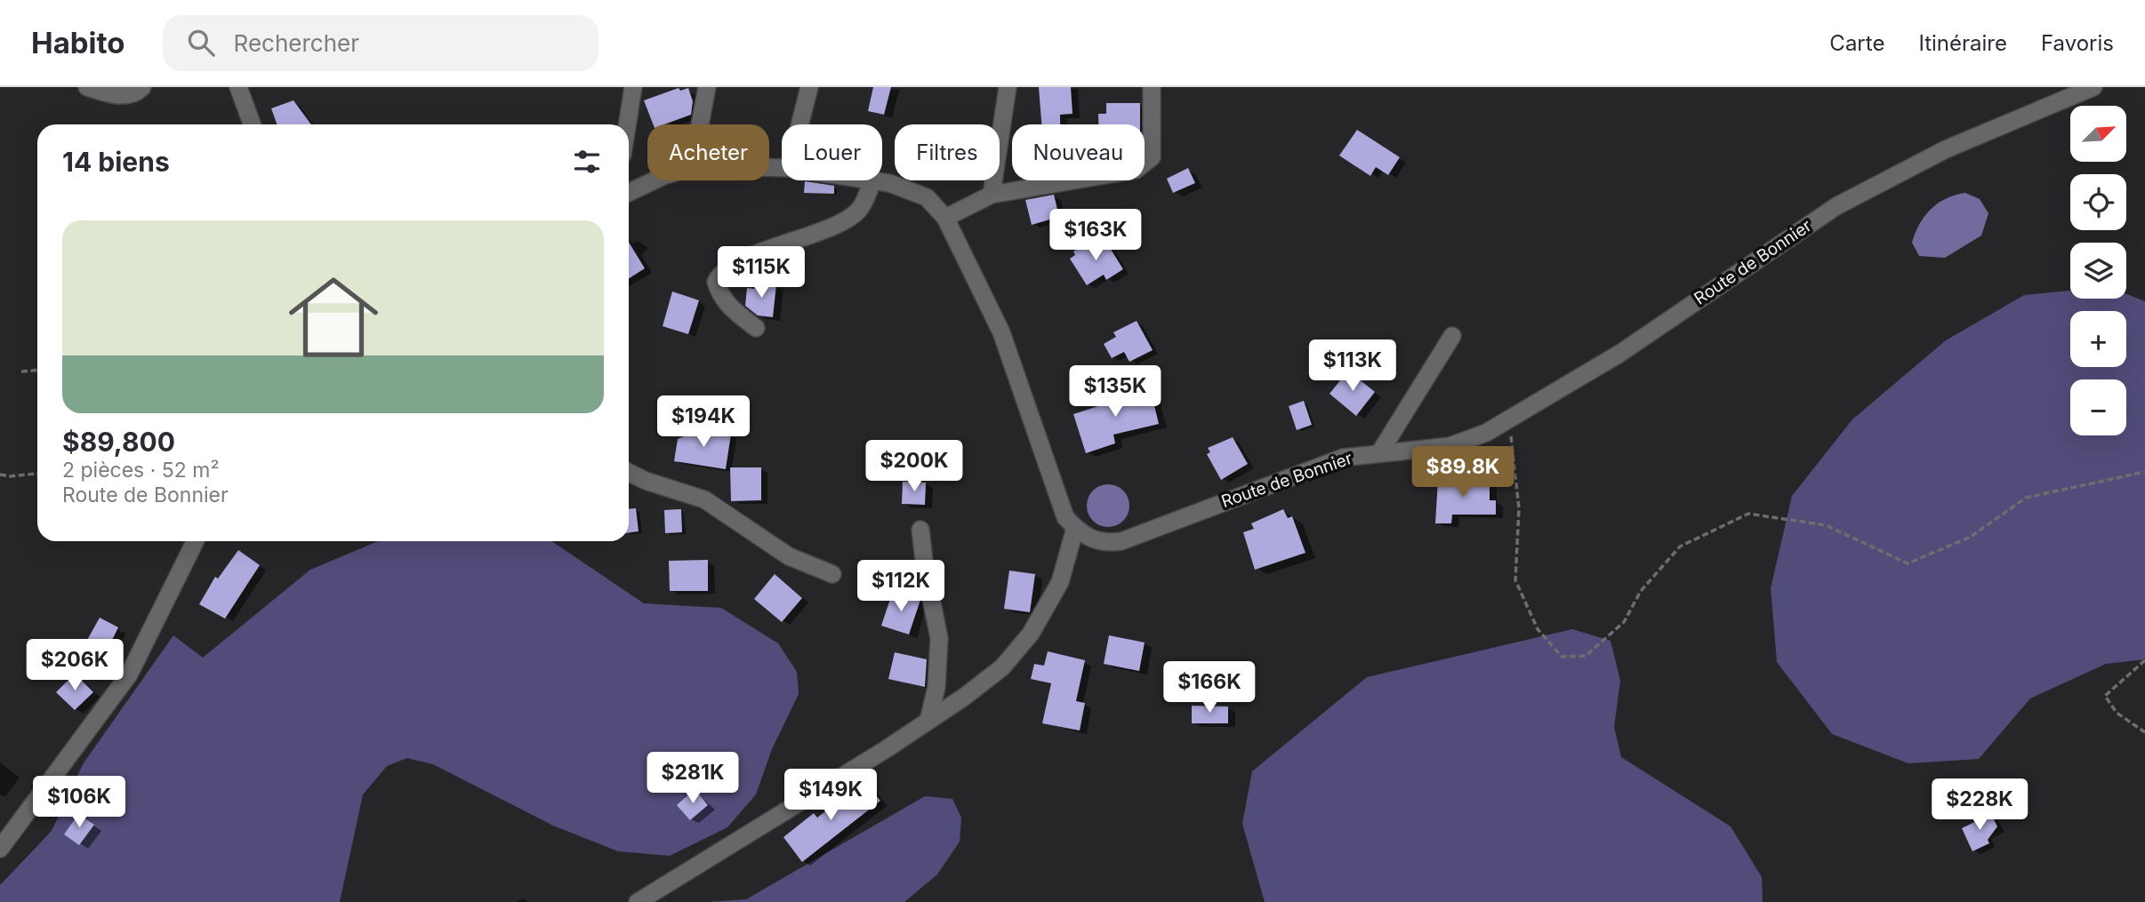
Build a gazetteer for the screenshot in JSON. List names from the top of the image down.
{
  "streets": {
    "street": ["Route de Bonnier"]
  },
  "north": "top right",
  "page": {
    "header": "Habito",
    "search": "Rechercher",
    "nav": ["Carte", "Itinéraire", "Favoris"],
    "map_buttons": ["+", "−"],
    "chip": [
      "Acheter",
      "Louer",
      "Filtres",
      "Nouveau"
    ],
    "heading": "14 biens",
    "list": [
      {
        "name": "$89,800",
        "note": "2 pièces · 52 m² · Route de Bonnier"
      }
    ],
    "price": [
      "$163K",
      "$115K",
      "$113K",
      "$135K",
      "$194K",
      "$200K",
      "$89.8K",
      "$112K",
      "$206K",
      "$166K",
      "$281K",
      "$149K",
      "$106K",
      "$228K"
    ]
  }
}
